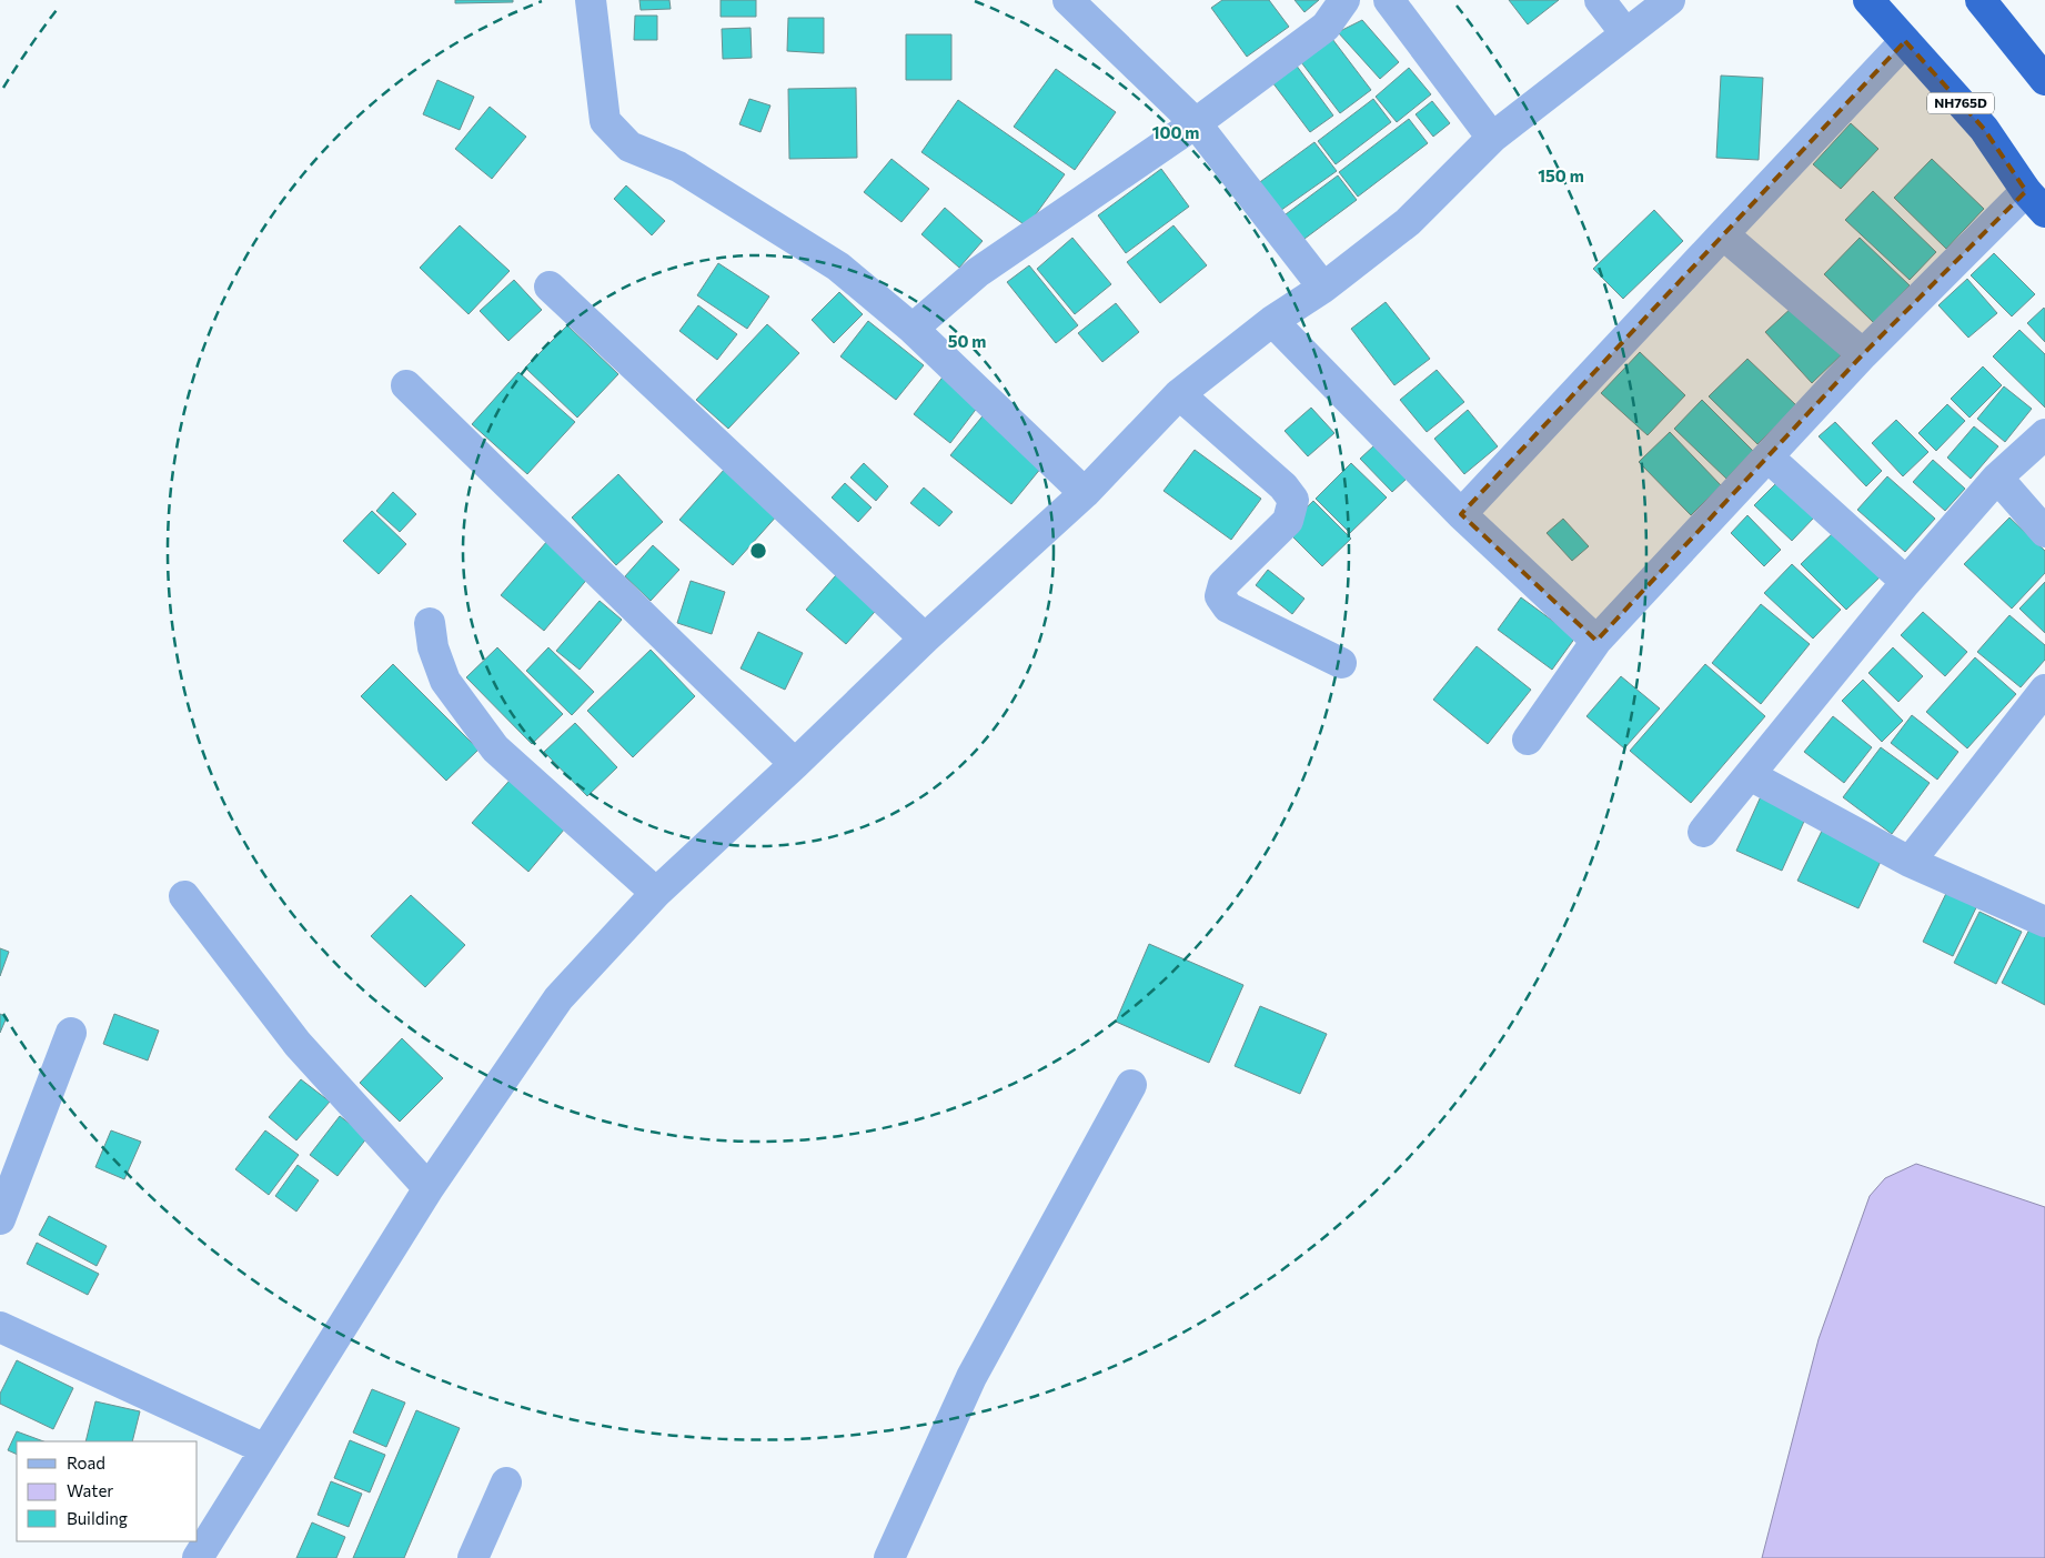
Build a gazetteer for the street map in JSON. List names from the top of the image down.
{
  "streets": {
    "highway": ["NH765D"]
  },
  "legend": ["Road", "Water", "Building"],
  "rings": ["100 m", "150 m", "50 m"]
}
